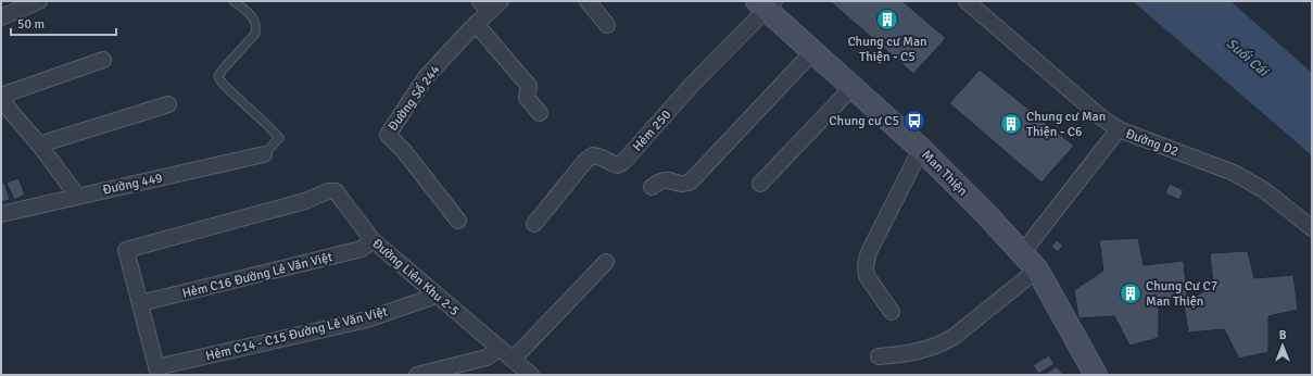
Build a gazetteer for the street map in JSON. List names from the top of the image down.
{
  "streets": {
    "street": [
      "Đường Số 244",
      "Hẻm 250",
      "Đường D2",
      "Man Thiện",
      "Đường 449",
      "Hẻm C16 Đường Lê Văn Việt",
      "Đường Liên Khu 2-5",
      "Hẻm C14 - C15 Đường Lê Văn Việt"
    ]
  },
  "crossings": [
    ["Hẻm 250", "Man Thiện"],
    ["Hẻm C16 Đường Lê Văn Việt", "Đường Liên Khu 2-5"],
    ["Đường Liên Khu 2-5", "Hẻm C14 - C15 Đường Lê Văn Việt"]
  ],
  "water": ["Suối Cái"],
  "places": {
    "building": ["Chung cư Man Thiện - C5", "Chung cư Man Thiện - C6", "Chung Cư C7 Man Thiện"],
    "bus stop": ["Chung cư C5"]
  },
  "scale_bar": "50 m",
  "north": "top"
}
